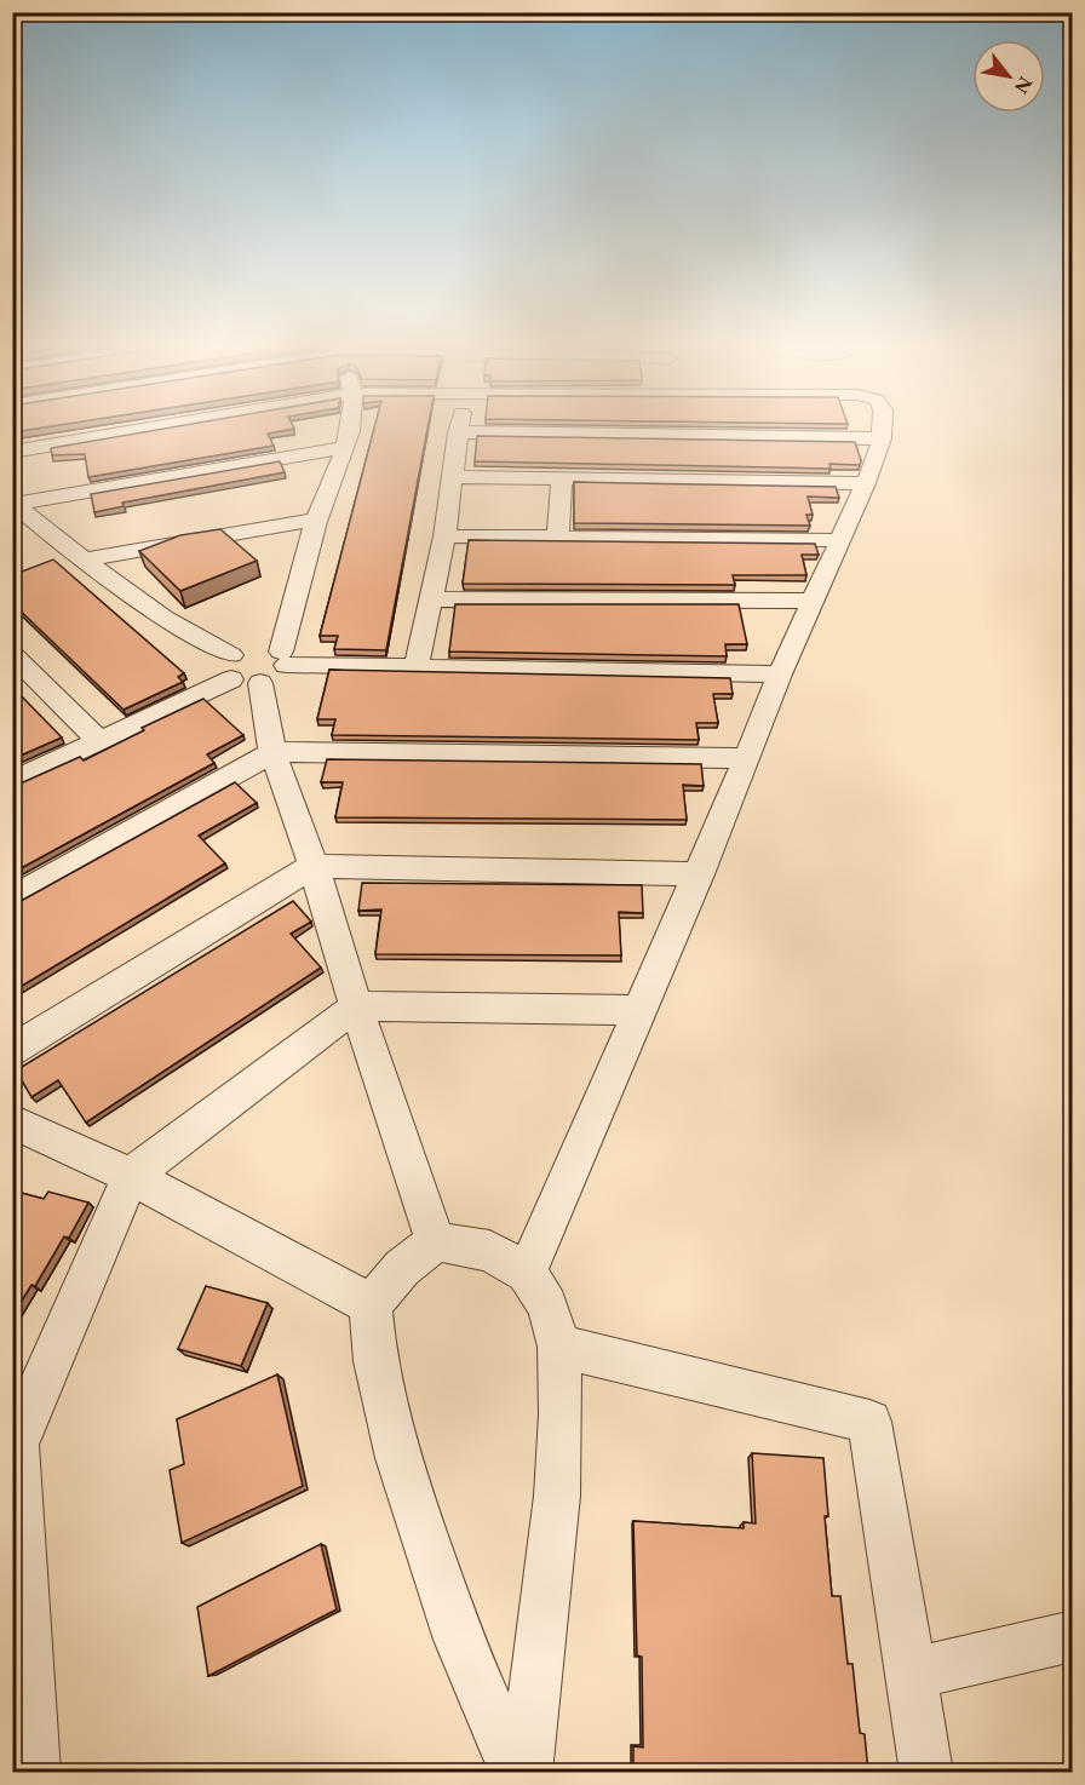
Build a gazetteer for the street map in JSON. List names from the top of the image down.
{
  "north": "bottom right"
}
